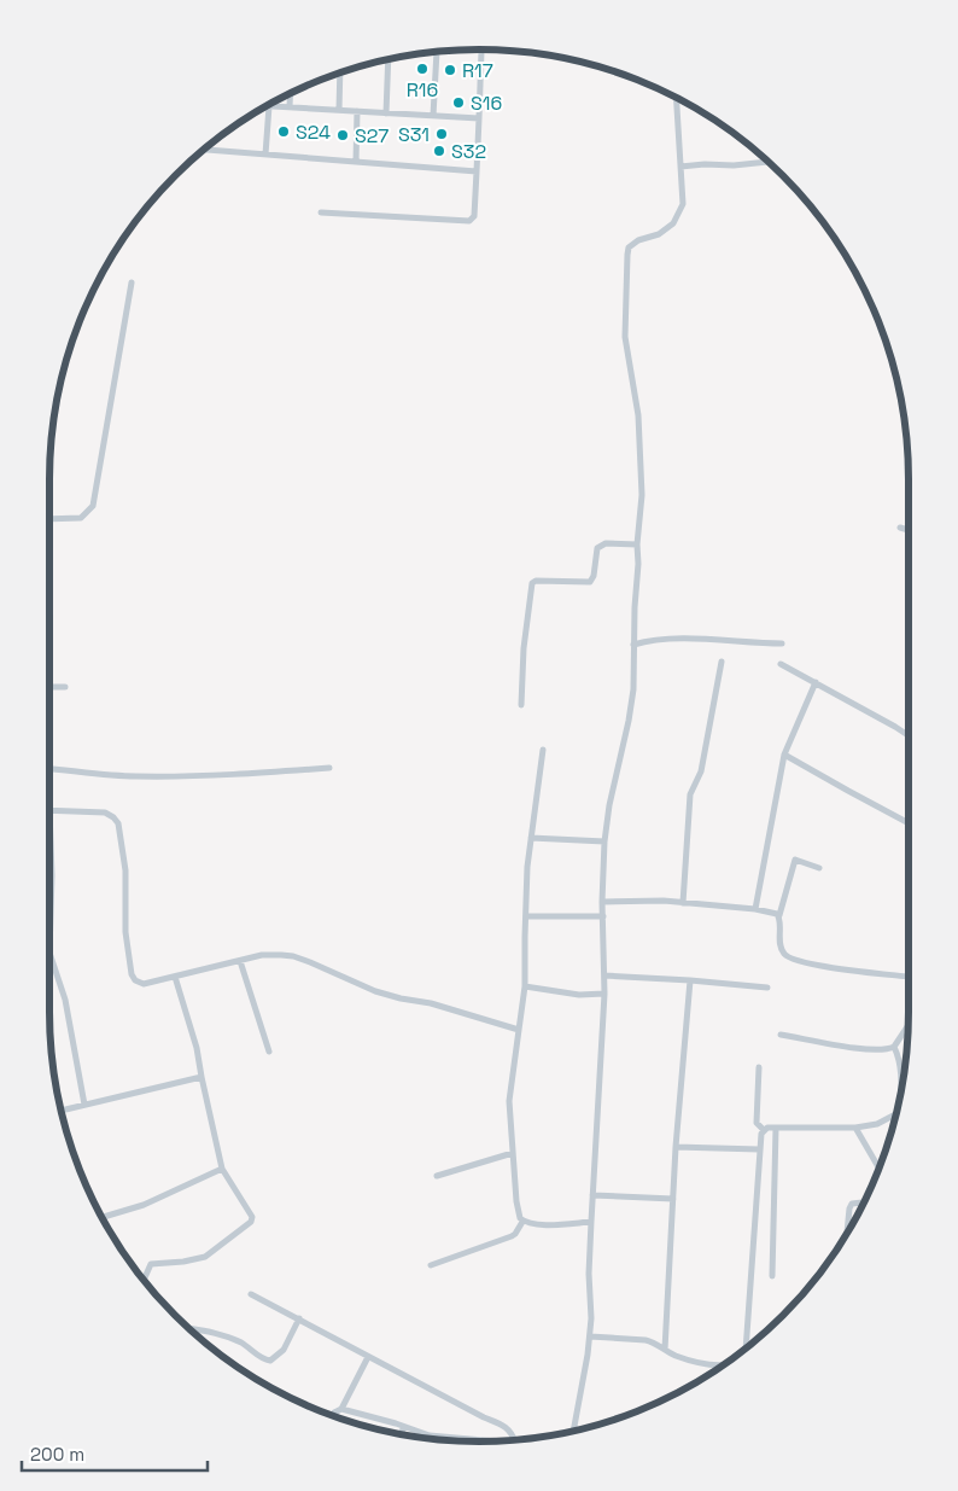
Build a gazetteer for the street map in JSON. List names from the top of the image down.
{
  "places": [
    "R16",
    "R17",
    "S16",
    "S24",
    "S31",
    "S27",
    "S32"
  ],
  "scale_bar": "200 m"
}
